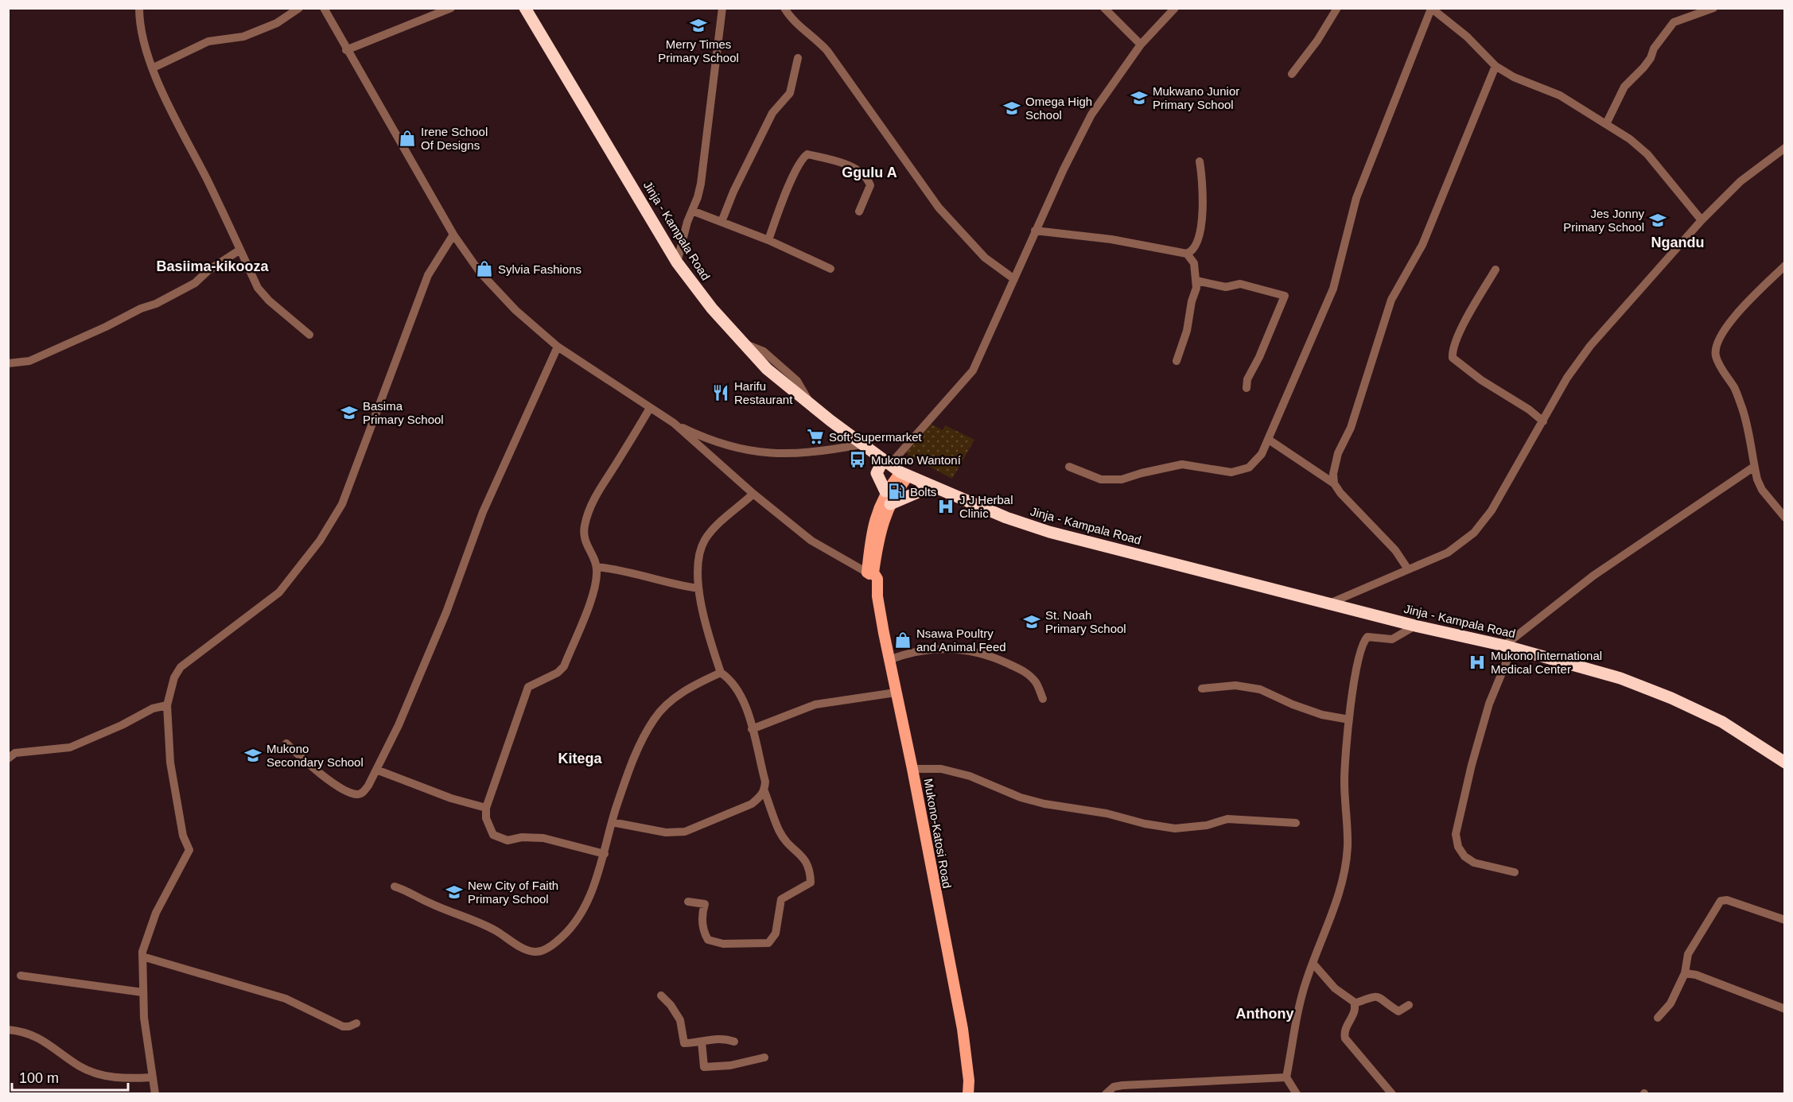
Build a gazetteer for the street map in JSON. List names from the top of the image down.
{
  "streets": {
    "highway": ["Jinja - Kampala Road"],
    "main road": ["Mukono-Katosi Road"]
  },
  "districts": [
    "Ggulu A",
    "Ngandu",
    "Basiima-kikooza",
    "Kitega",
    "Anthony"
  ],
  "places": {
    "school or university": [
      "Merry Times Primary School",
      "Mukwano Junior Primary School",
      "Omega High School",
      "Jes Jonny Primary School",
      "Basima Primary School",
      "St. Noah Primary School",
      "Mukono Secondary School",
      "New City of Faith Primary School"
    ],
    "shop": ["Irene School Of Designs", "Sylvia Fashions", "Nsawa Poultry and Animal Feed"],
    "restaurant": ["Harifu Restaurant"],
    "supermarket": ["Soft Supermarket"],
    "bus stop": ["Mukono Wantoní"],
    "fuel station": ["Bolts"],
    "hospital": ["J J Herbal Clinic", "Mukono International Medical Center"]
  },
  "scale_bar": "100 m"
}
